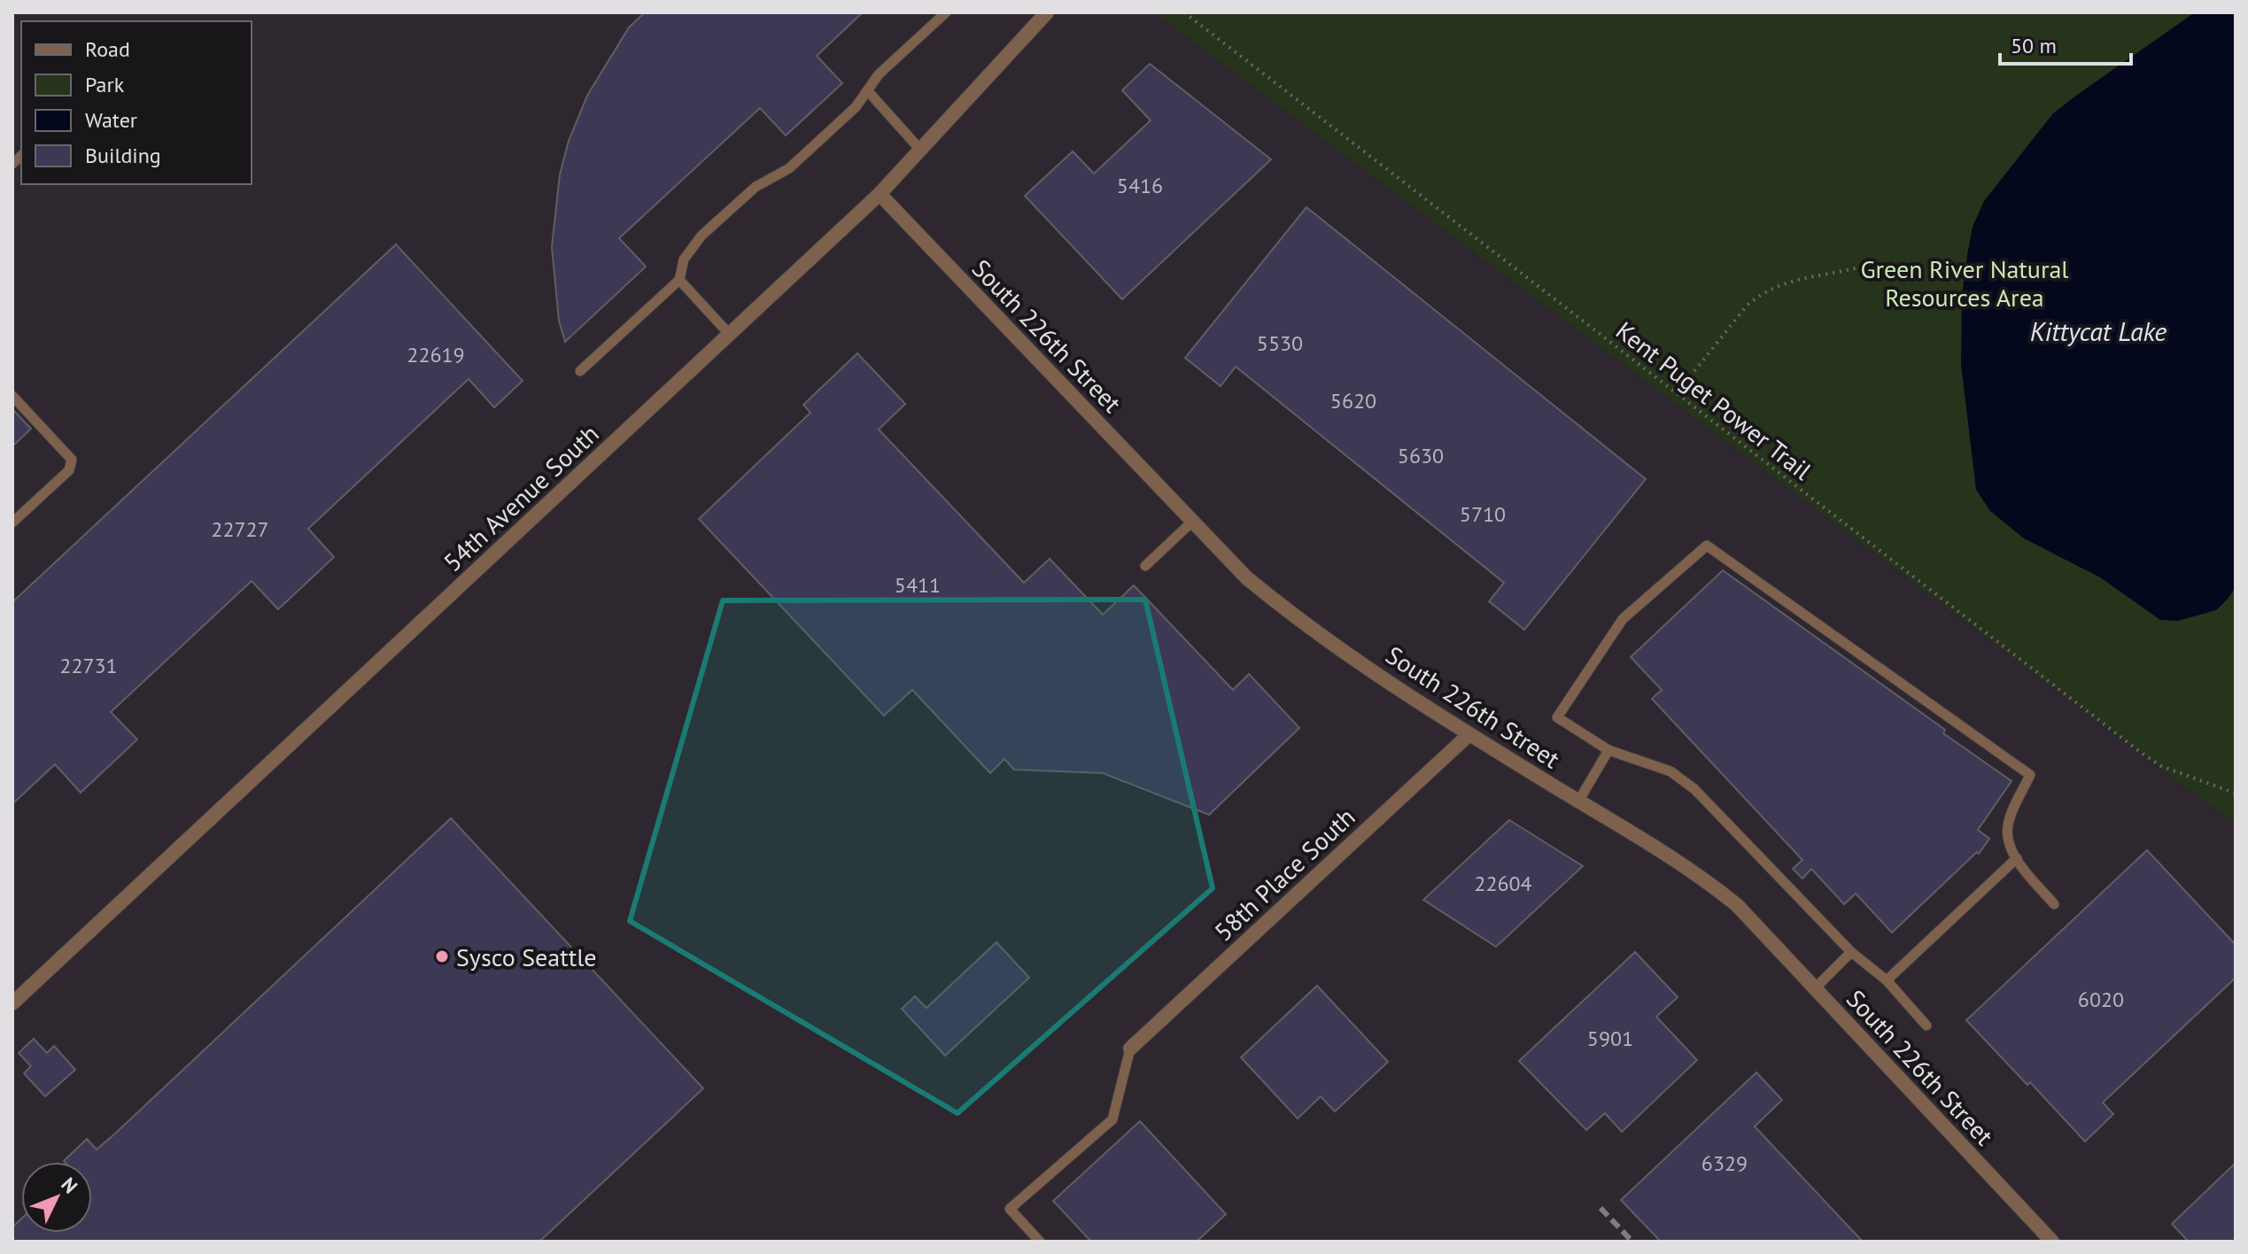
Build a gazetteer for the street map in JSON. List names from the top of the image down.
{
  "streets": {
    "street": ["South 226th Street", "54th Avenue South", "58th Place South"],
    "path": ["Kent Puget Power Trail"]
  },
  "crossings": [
    ["South 226th Street", "54th Avenue South"],
    ["South 226th Street", "58th Place South"]
  ],
  "water": ["Kittycat Lake"],
  "parks": ["Green River Natural Resources Area"],
  "places": ["Sysco Seattle"],
  "house_numbers": [
    "5416",
    "5530",
    "22619",
    "5620",
    "5630",
    "5710",
    "22727",
    "5411",
    "22731",
    "22604",
    "6020",
    "5901",
    "6329"
  ],
  "legend": [
    "Road",
    "Park",
    "Water",
    "Building"
  ],
  "scale_bar": "50 m",
  "north": "top right"
}
